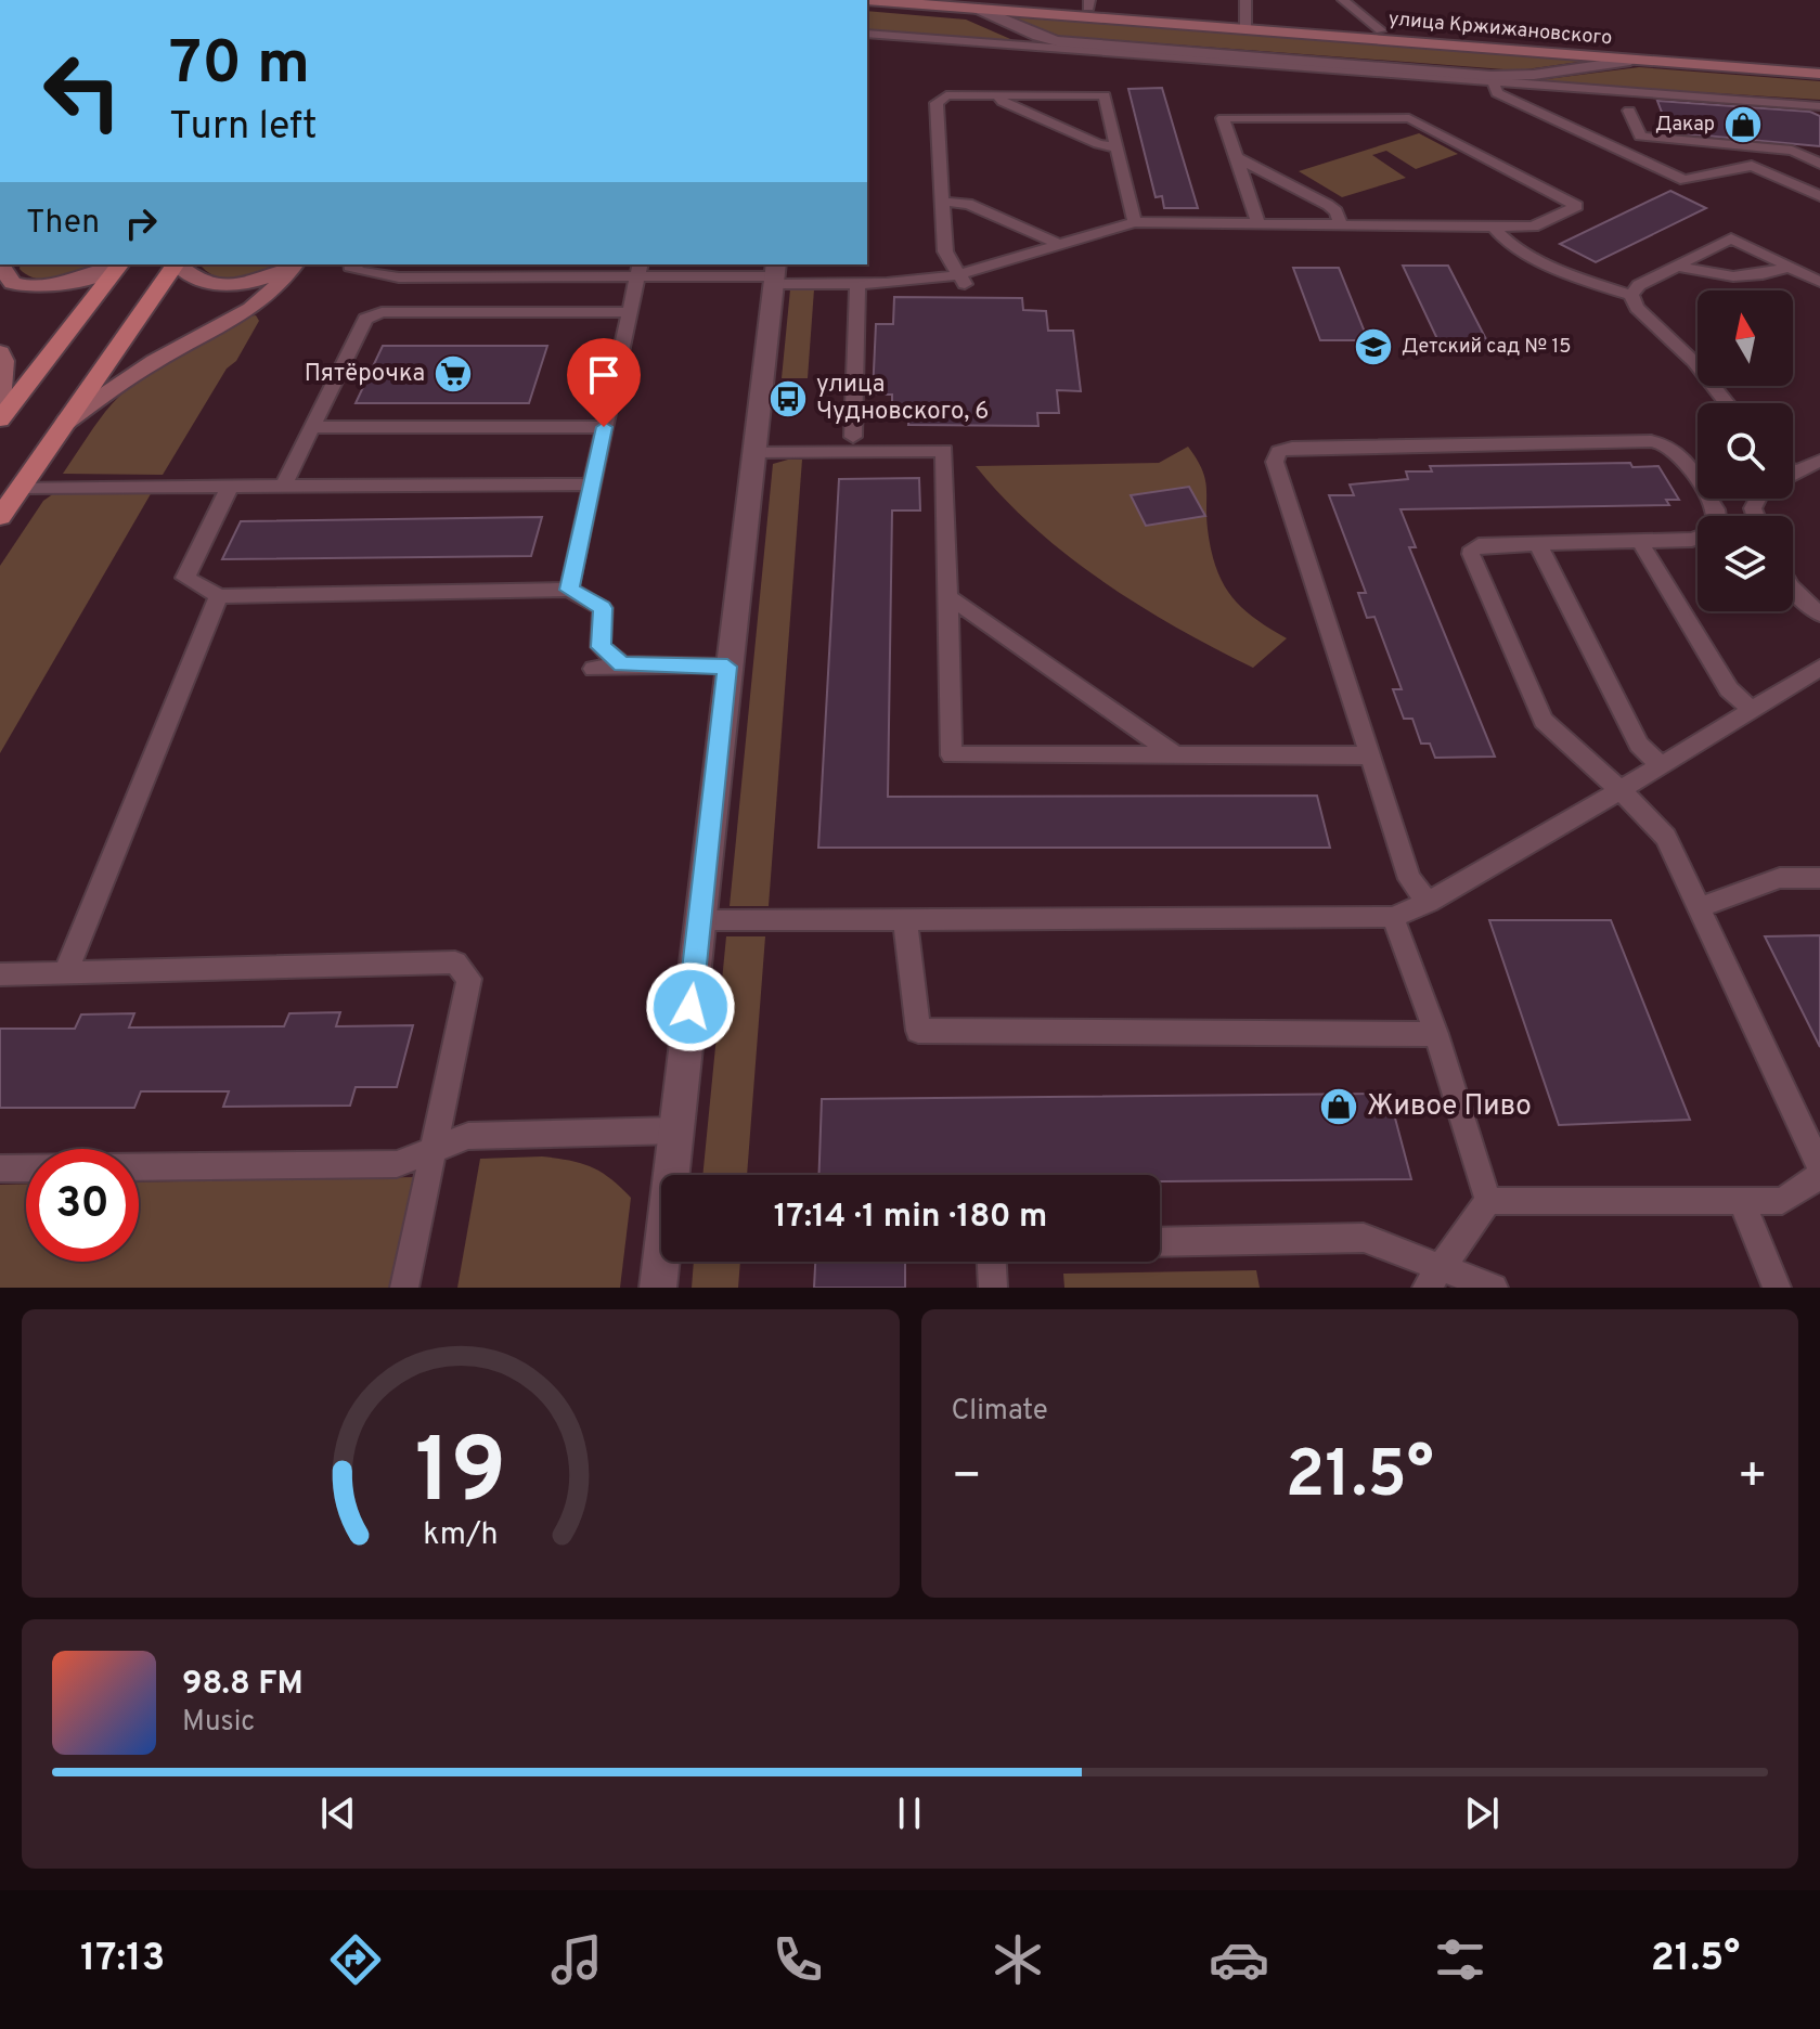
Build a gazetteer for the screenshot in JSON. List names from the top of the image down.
{
  "streets": {
    "street": ["улица Кржижановского"]
  },
  "places": {
    "shop": ["Дакар", "Живое Пиво"],
    "school or university": ["Детский сад № 15"],
    "supermarket": ["Пятёрочка"],
    "bus stop": ["улица Чудновского, 6"]
  },
  "north": "top",
  "page": {
    "turn": ["70 m", "Turn left"],
    "then": "Then",
    "limit": "30",
    "trip": "17:14 · 1 min · 180 m",
    "tile": "Climate",
    "heat": ["−", "21.5°", "+"],
    "song": ["98.8 FM", "Music"],
    "tabs": ["17:13", "21.5°"],
    "gauge": ["19", "km/h"]
  }
}
